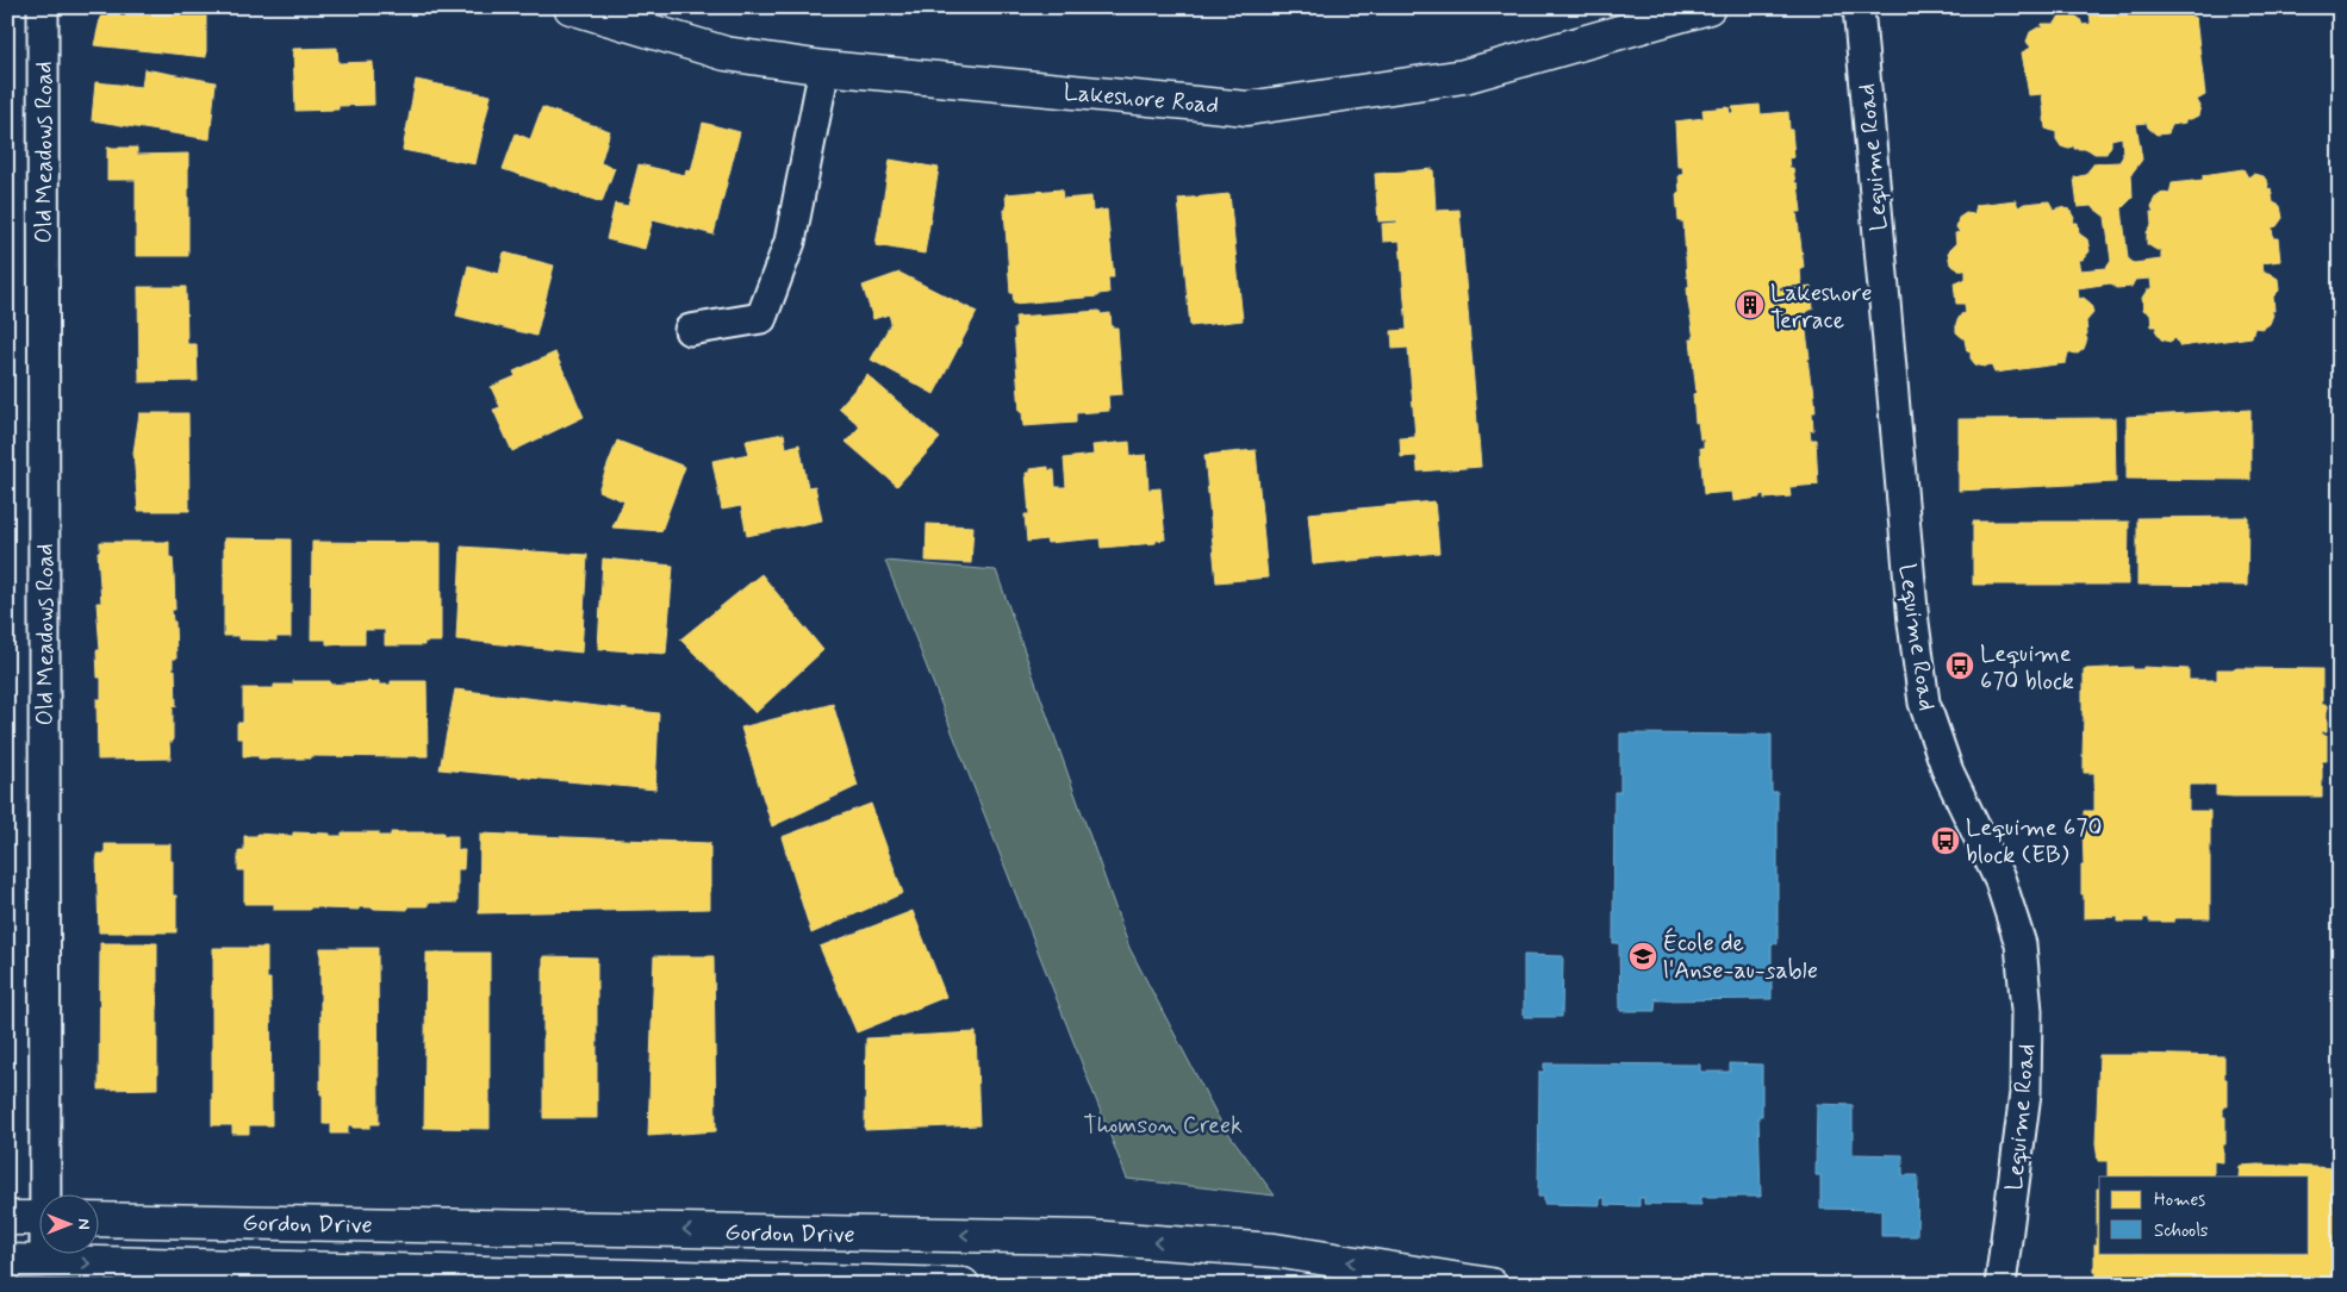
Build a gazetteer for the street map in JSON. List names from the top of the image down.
{
  "streets": {
    "main road": ["Lakeshore Road", "Gordon Drive"],
    "street": ["Old Meadows Road", "Lequime Road"]
  },
  "crossings": [
    ["Old Meadows Road", "Gordon Drive"]
  ],
  "parks": ["Thomson Creek"],
  "places": {
    "building": ["Lakeshore Terrace"],
    "bus stop": ["Lequime 670 block", "Lequime 670 block (EB)"],
    "school or university": ["École de l'Anse-au-sable"]
  },
  "legend": ["Homes", "Schools"],
  "north": "right"
}
